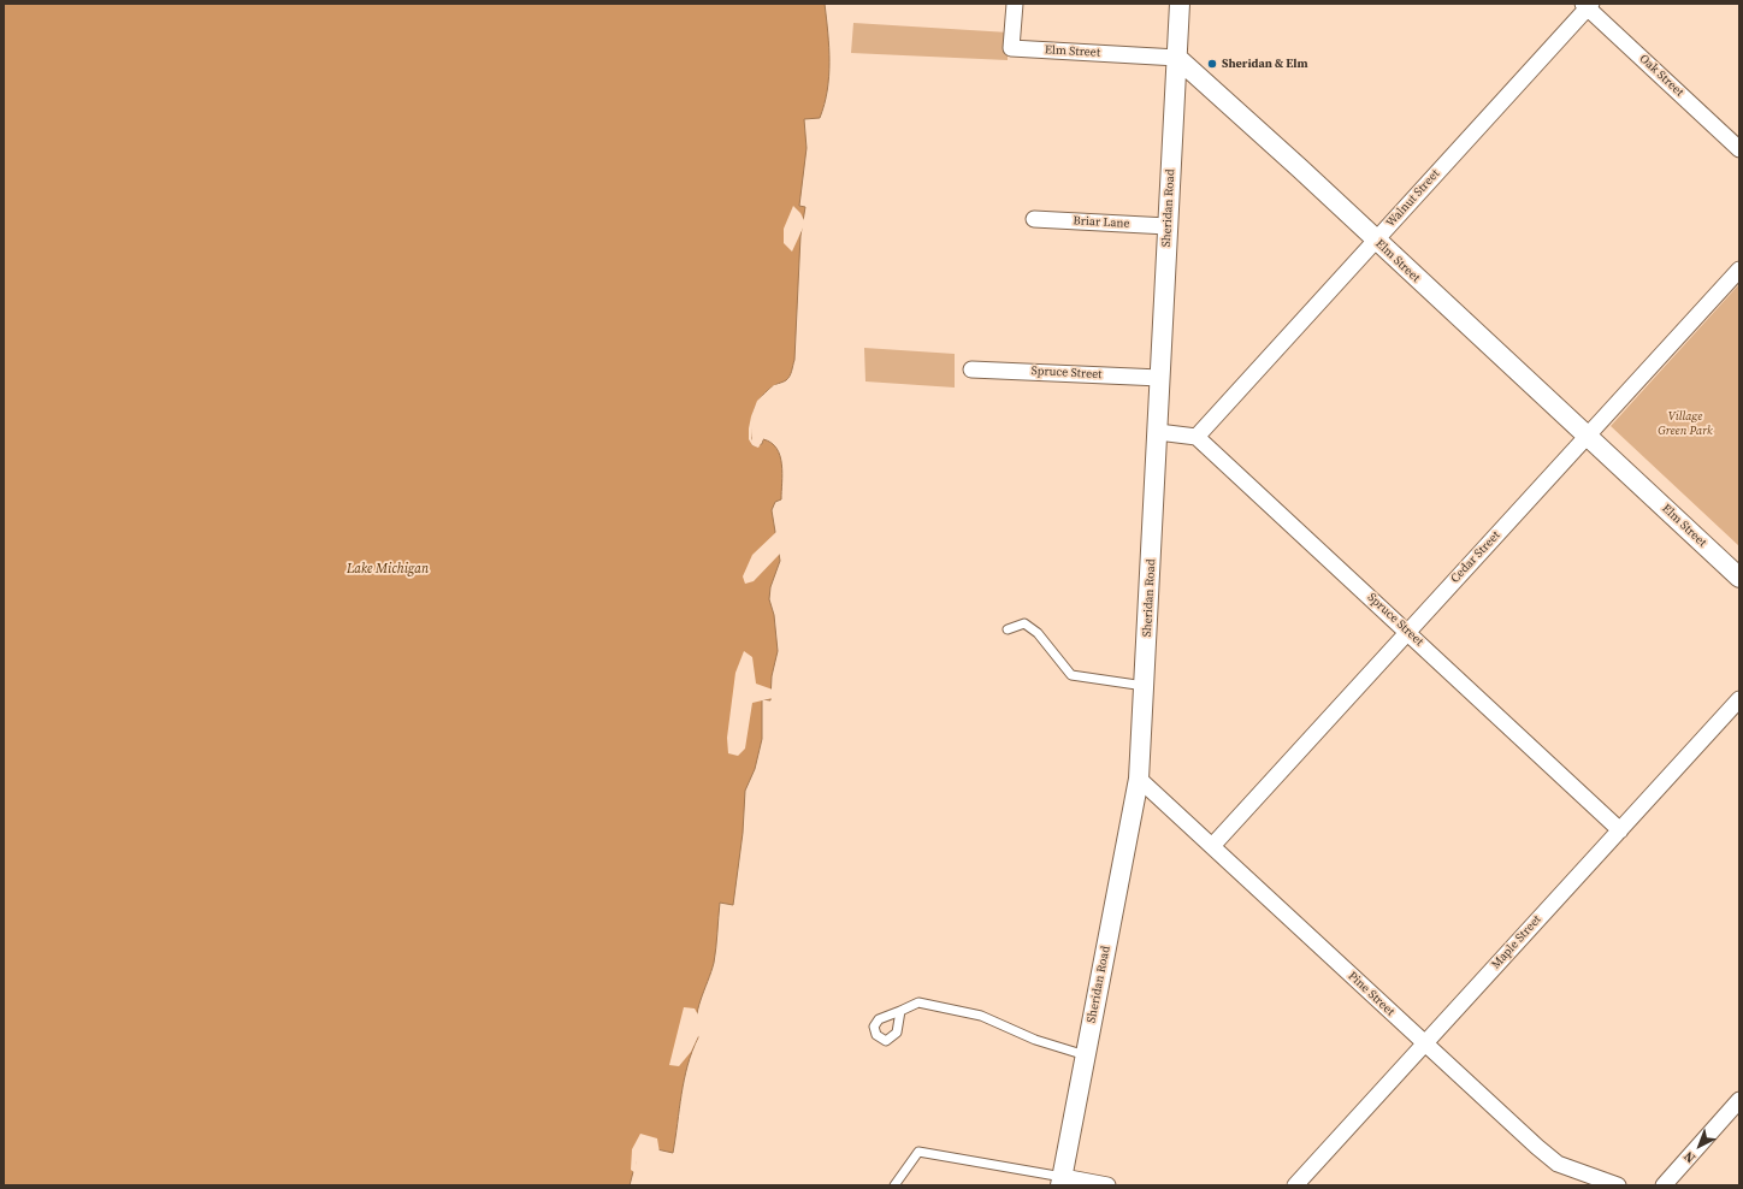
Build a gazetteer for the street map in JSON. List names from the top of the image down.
{
  "streets": {
    "street": [
      "Elm Street",
      "Oak Street",
      "Walnut Street",
      "Sheridan Road",
      "Briar Lane",
      "Spruce Street",
      "Cedar Street",
      "Maple Street",
      "Pine Street"
    ]
  },
  "crossings": [
    ["Elm Street", "Walnut Street"],
    ["Elm Street", "Sheridan Road"],
    ["Elm Street", "Cedar Street"],
    ["Oak Street", "Walnut Street"],
    ["Walnut Street", "Spruce Street"],
    ["Sheridan Road", "Briar Lane"],
    ["Sheridan Road", "Spruce Street"],
    ["Sheridan Road", "Pine Street"],
    ["Spruce Street", "Cedar Street"],
    ["Spruce Street", "Maple Street"],
    ["Cedar Street", "Pine Street"],
    ["Maple Street", "Pine Street"]
  ],
  "water": ["Lake Michigan"],
  "parks": ["Village Green Park"],
  "places": ["Sheridan & Elm"],
  "north": "bottom left"
}
